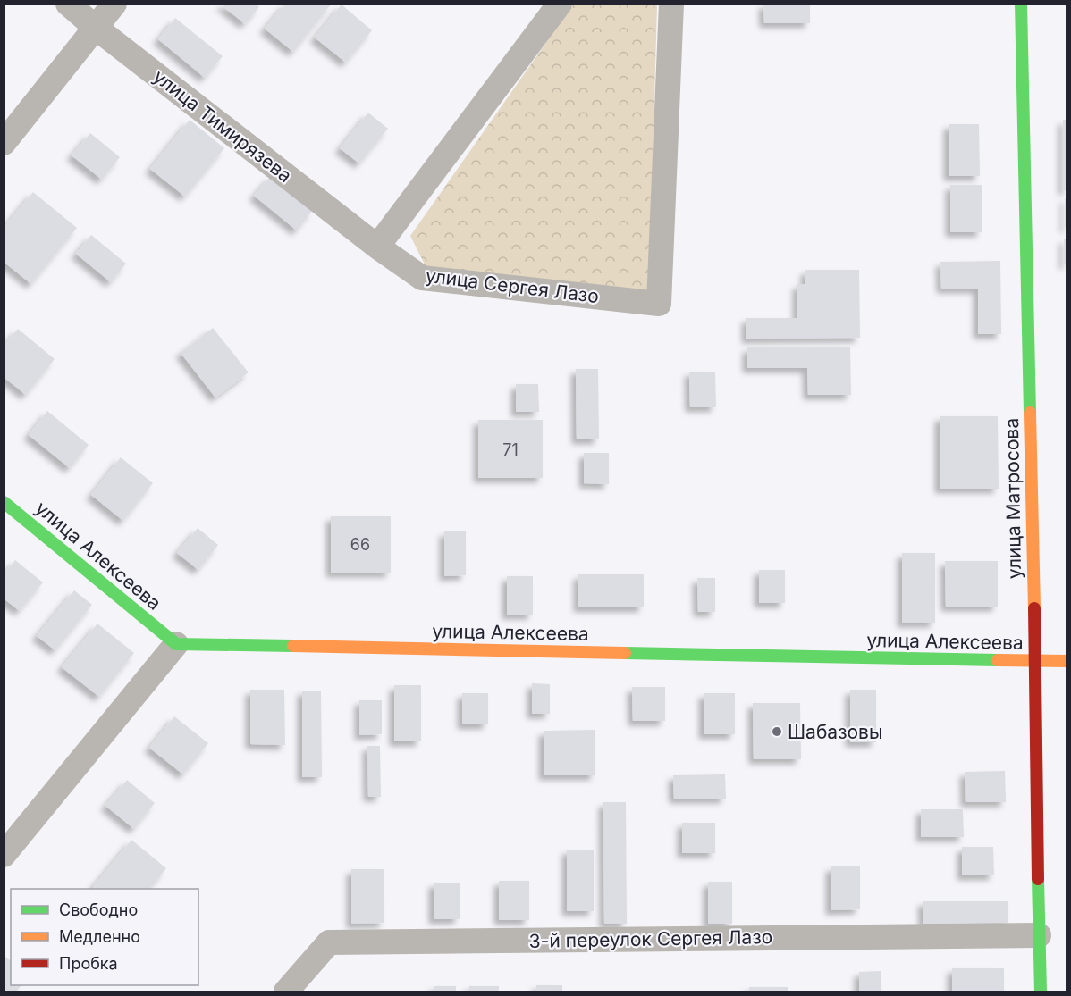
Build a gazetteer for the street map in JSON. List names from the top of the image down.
{
  "streets": {
    "street": [
      "улица Тимирязева",
      "улица Сергея Лазо",
      "улица Матросова",
      "улица Алексеева",
      "3-й переулок Сергея Лазо"
    ]
  },
  "crossings": [
    ["улица Тимирязева", "улица Сергея Лазо"],
    ["улица Матросова", "улица Алексеева"],
    ["улица Матросова", "3-й переулок Сергея Лазо"]
  ],
  "places": ["Шабазовы"],
  "house_numbers": ["71", "66"],
  "legend": ["Свободно", "Медленно", "Пробка"]
}
